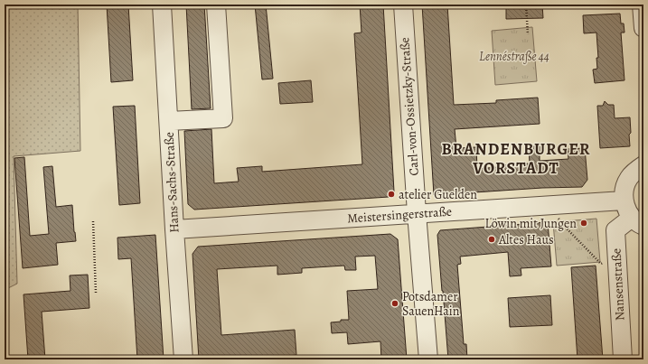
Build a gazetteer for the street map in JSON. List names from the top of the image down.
{
  "streets": {
    "street": [
      "Carl-von-Ossietzky-Straße",
      "Hans-Sachs-Straße",
      "Meistersingerstraße",
      "Nansenstraße"
    ]
  },
  "crossings": [
    ["Carl-von-Ossietzky-Straße", "Meistersingerstraße"],
    ["Hans-Sachs-Straße", "Meistersingerstraße"]
  ],
  "districts": ["BRANDENBURGER VORSTADT"],
  "parks": ["Lennéstraße 44"],
  "places": [
    "atelier Guelden",
    "Löwin mit Jungen",
    "Altes Haus",
    "Potsdamer SauenHain"
  ]
}
